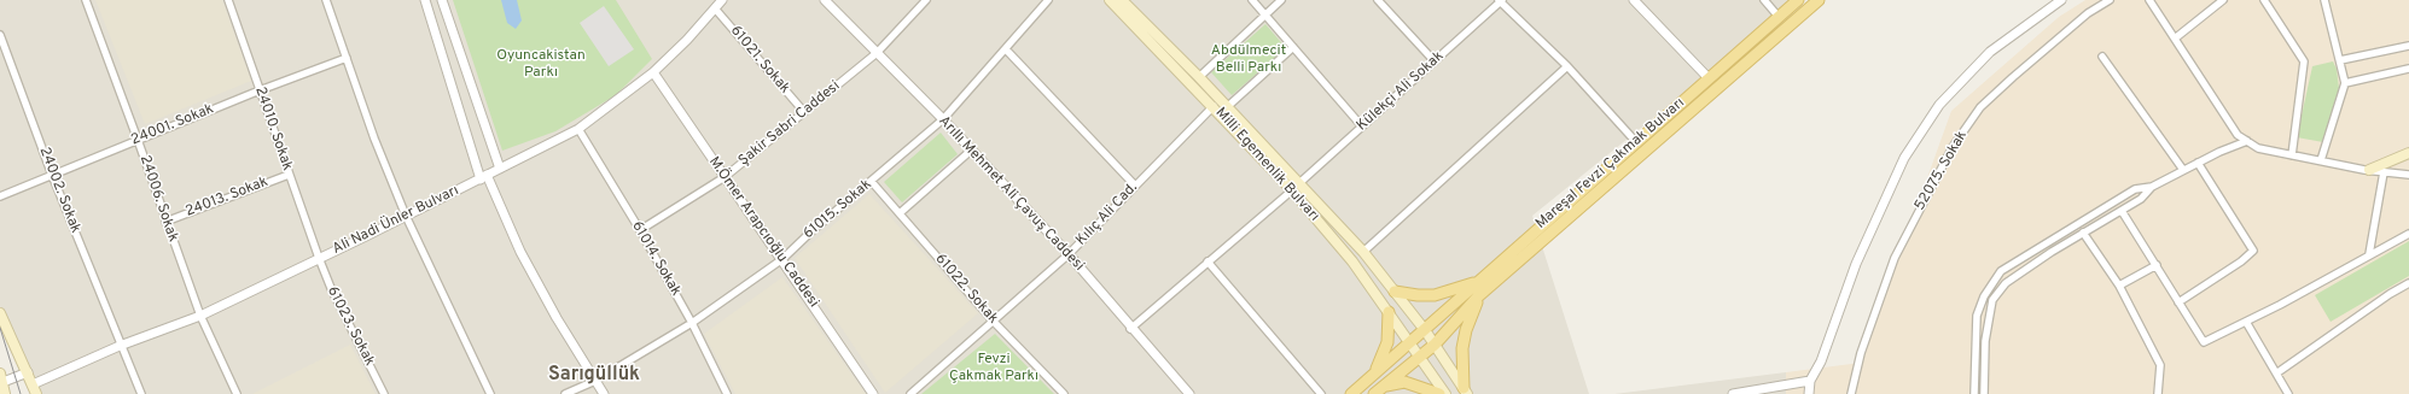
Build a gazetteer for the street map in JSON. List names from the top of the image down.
{
  "streets": {
    "main road": ["Mareşal Fevzi Çakmak Bulvarı", "Milli Egemenlik Bulvarı"],
    "street": [
      "61021. Sokak",
      "Külekçi Ali Sokak",
      "Şakir Sabri Caddesi",
      "24001. Sokak",
      "24010. Sokak",
      "52075. Sokak",
      "24002. Sokak",
      "Arıllı Mehmet Ali Çavuş Caddesi",
      "24013. Sokak",
      "24006. Sokak",
      "61015. Sokak",
      "Kılıç Ali Cad.",
      "Ali Nadi Ünler Bulvarı",
      "M.Ömer Arapcıoğlu Caddesi",
      "61014. Sokak",
      "61022. Sokak",
      "61023. Sokak"
    ]
  },
  "crossings": [
    ["61021. Sokak", "Şakir Sabri Caddesi"],
    ["61021. Sokak", "Ali Nadi Ünler Bulvarı"],
    ["Külekçi Ali Sokak", "Milli Egemenlik Bulvarı"],
    ["Külekçi Ali Sokak", "Arıllı Mehmet Ali Çavuş Caddesi"],
    ["Şakir Sabri Caddesi", "Arıllı Mehmet Ali Çavuş Caddesi"],
    ["Şakir Sabri Caddesi", "M.Ömer Arapcıoğlu Caddesi"],
    ["Şakir Sabri Caddesi", "61014. Sokak"],
    ["24001. Sokak", "24010. Sokak"],
    ["24001. Sokak", "24002. Sokak"],
    ["24001. Sokak", "24006. Sokak"],
    ["24010. Sokak", "24013. Sokak"],
    ["24010. Sokak", "Ali Nadi Ünler Bulvarı"],
    ["24010. Sokak", "61023. Sokak"],
    ["Mareşal Fevzi Çakmak Bulvarı", "Milli Egemenlik Bulvarı"],
    ["Milli Egemenlik Bulvarı", "Kılıç Ali Cad."],
    ["24002. Sokak", "Ali Nadi Ünler Bulvarı"],
    ["Arıllı Mehmet Ali Çavuş Caddesi", "61015. Sokak"],
    ["Arıllı Mehmet Ali Çavuş Caddesi", "Kılıç Ali Cad."],
    ["24013. Sokak", "24006. Sokak"],
    ["24006. Sokak", "Ali Nadi Ünler Bulvarı"],
    ["61015. Sokak", "M.Ömer Arapcıoğlu Caddesi"],
    ["61015. Sokak", "61014. Sokak"],
    ["61015. Sokak", "61022. Sokak"],
    ["Kılıç Ali Cad.", "61022. Sokak"],
    ["Ali Nadi Ünler Bulvarı", "M.Ömer Arapcıoğlu Caddesi"],
    ["Ali Nadi Ünler Bulvarı", "61014. Sokak"],
    ["Ali Nadi Ünler Bulvarı", "61023. Sokak"]
  ],
  "districts": ["Sarıgüllük"],
  "parks": ["Abdülmecit Belli Parkı", "Oyuncakistan Parkı", "Fevzi Çakmak Parkı"]
}
